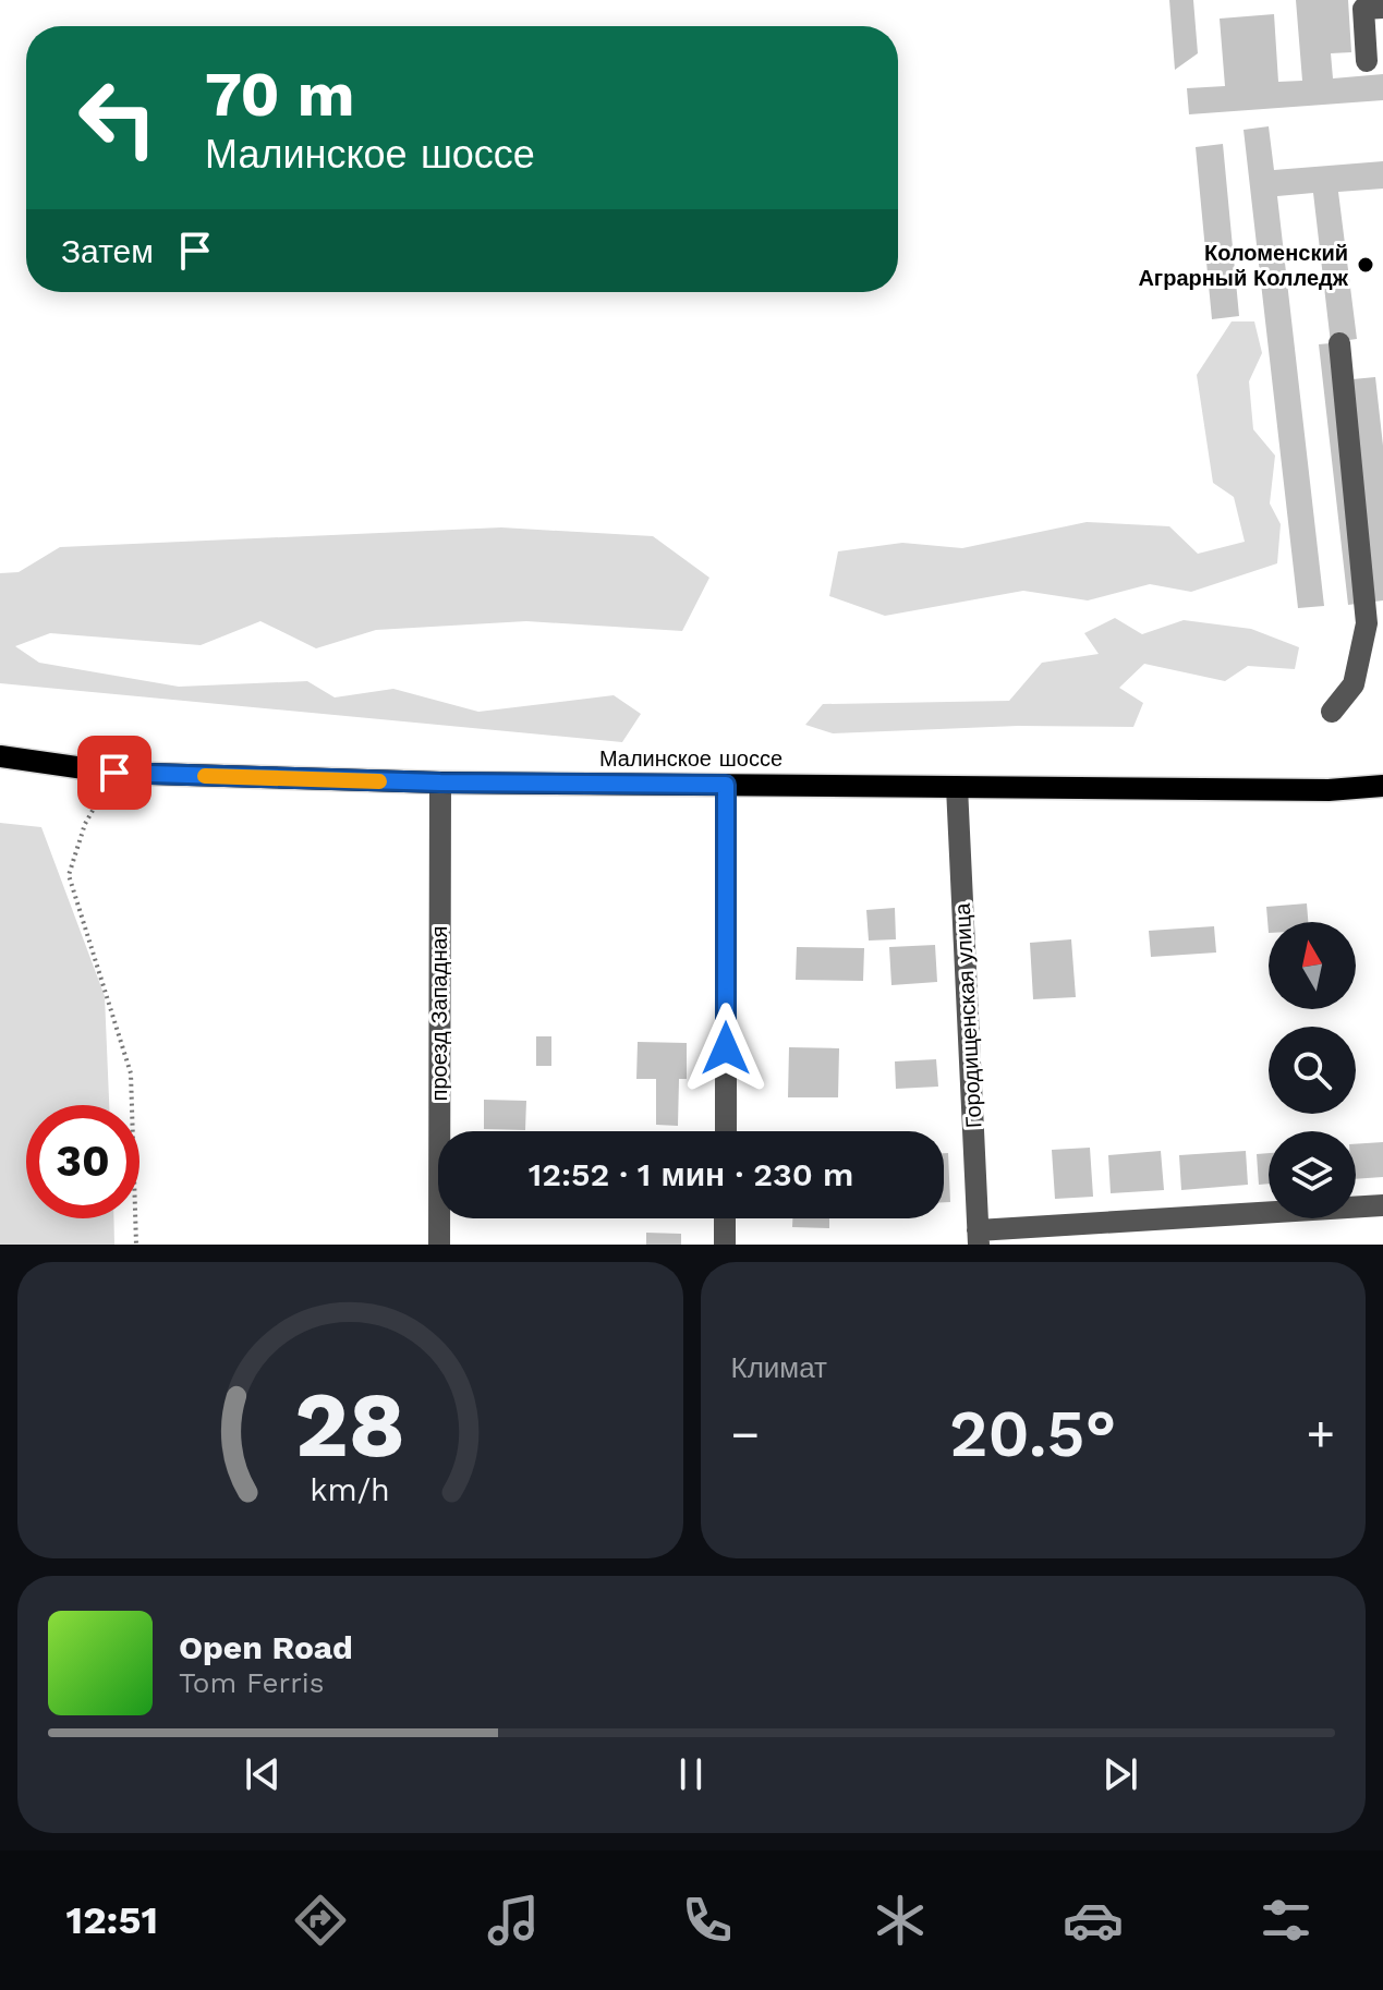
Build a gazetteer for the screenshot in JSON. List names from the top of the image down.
{
  "streets": {
    "main road": ["Малинское шоссе"],
    "street": ["проезд Западная", "Городищенская улица"]
  },
  "crossings": [
    ["Малинское шоссе", "проезд Западная"],
    ["Малинское шоссе", "Городищенская улица"]
  ],
  "places": ["Коломенский Аграрный Колледж"],
  "north": "top",
  "page": {
    "turn": ["70 m", "Малинское шоссе"],
    "then": "Затем",
    "limit": "30",
    "trip": "12:52 · 1 мин · 230 m",
    "tile": "Климат",
    "heat": ["−", "20.5°", "+"],
    "song": ["Open Road", "Tom Ferris"],
    "tabs": "12:51",
    "gauge": ["28", "km/h"]
  }
}
